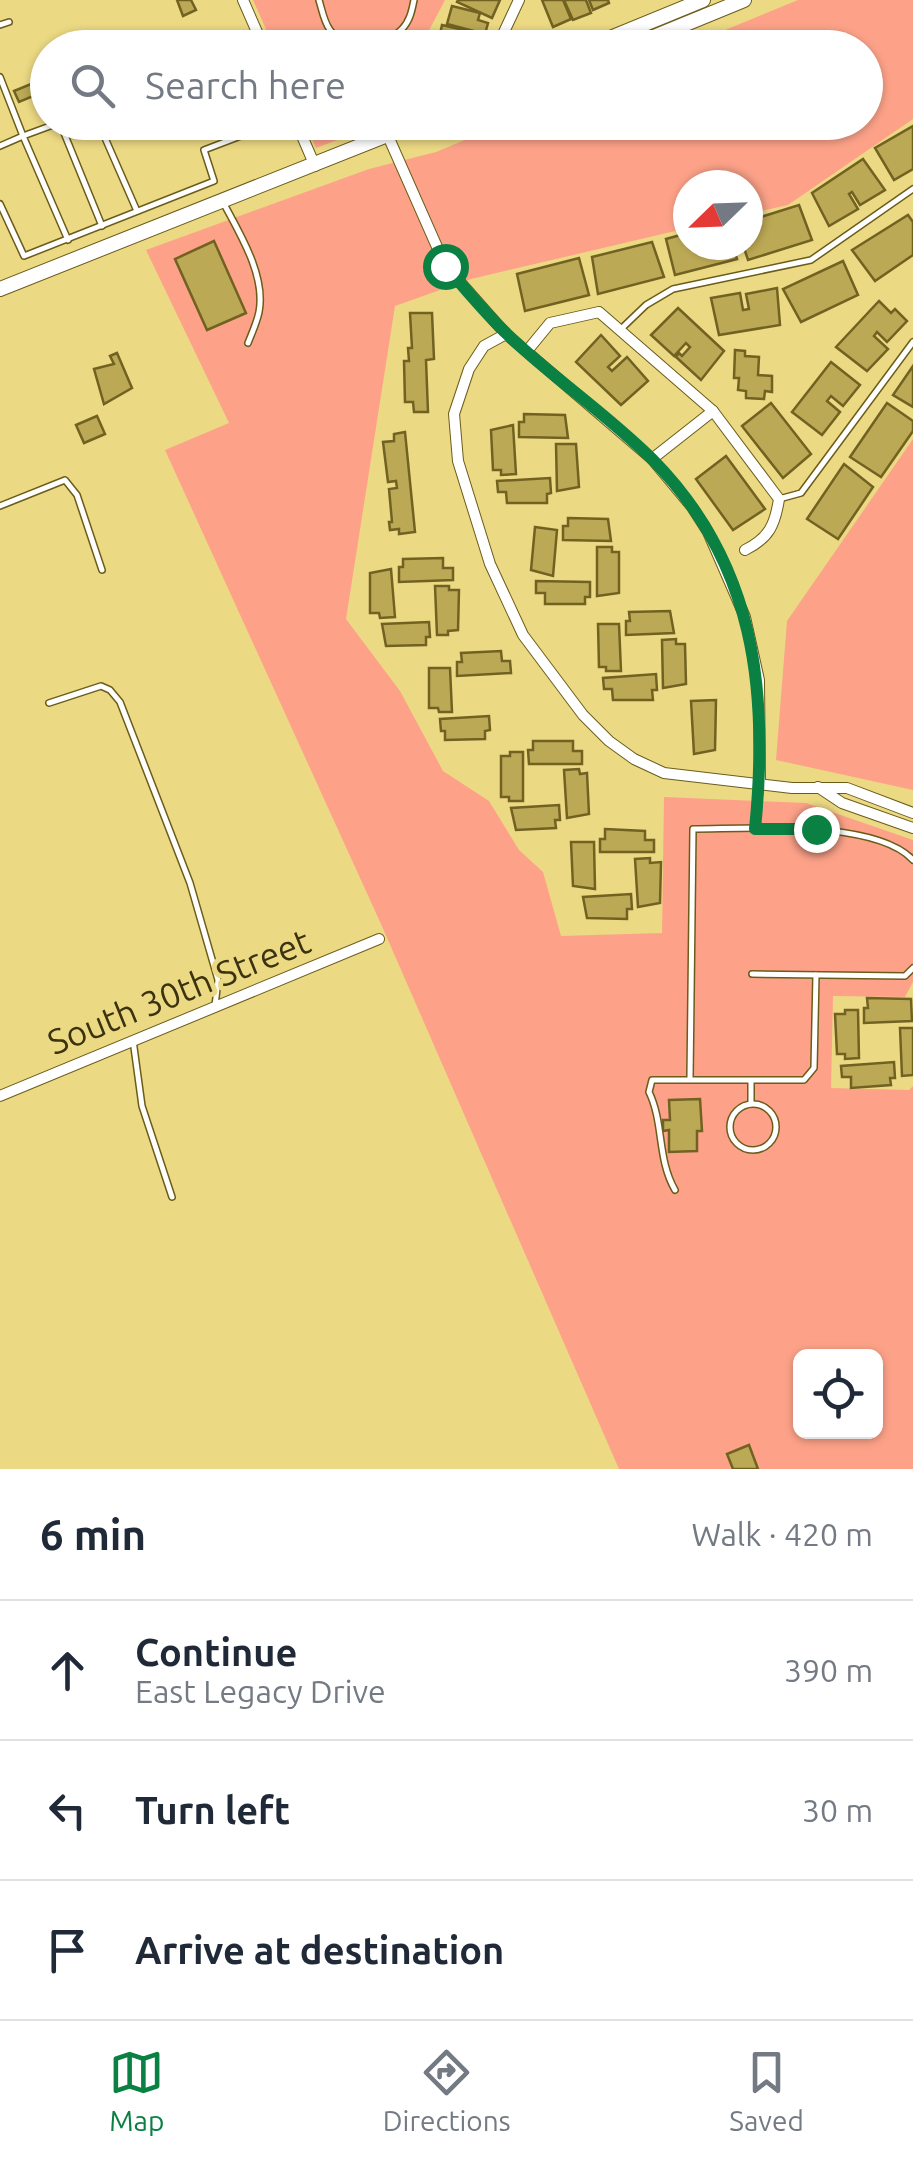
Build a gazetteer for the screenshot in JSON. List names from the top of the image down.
{
  "streets": {
    "street": ["South 30th Street"]
  },
  "north": "bottom left",
  "page": {
    "search": "Search here",
    "heading": ["6 min", "Walk · 420 m"],
    "list": [
      ["Continue", "East Legacy Drive", "390 m"],
      ["Turn left", "30 m"],
      "Arrive at destination"
    ],
    "nav": ["Map", "Directions", "Saved"]
  }
}
